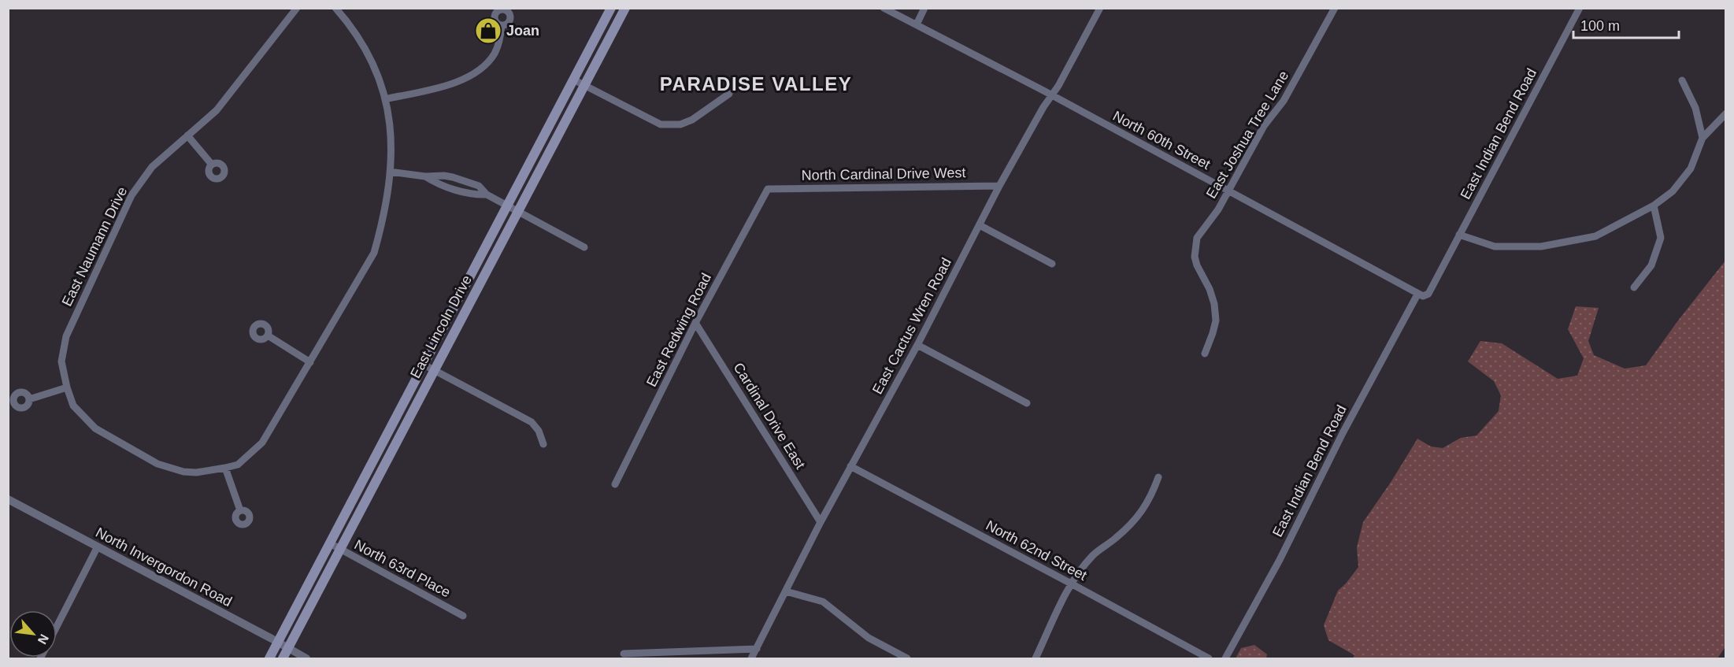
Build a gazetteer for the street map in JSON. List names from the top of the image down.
{
  "streets": {
    "main road": ["East Lincoln Drive"],
    "street": [
      "East Indian Bend Road",
      "East Joshua Tree Lane",
      "North 60th Street",
      "North Cardinal Drive West",
      "East Naumann Drive",
      "East Cactus Wren Road",
      "East Redwing Road",
      "Cardinal Drive East",
      "North 62nd Street",
      "North Invergordon Road",
      "North 63rd Place"
    ]
  },
  "crossings": [
    ["East Indian Bend Road", "North 60th Street"],
    ["East Joshua Tree Lane", "North 60th Street"],
    ["North 60th Street", "East Cactus Wren Road"],
    ["North Cardinal Drive West", "East Cactus Wren Road"],
    ["North Cardinal Drive West", "East Redwing Road"],
    ["East Cactus Wren Road", "Cardinal Drive East"],
    ["East Cactus Wren Road", "North 62nd Street"],
    ["East Lincoln Drive", "North Invergordon Road"],
    ["East Lincoln Drive", "North 63rd Place"],
    ["East Redwing Road", "Cardinal Drive East"]
  ],
  "districts": ["PARADISE VALLEY"],
  "places": {
    "shop": ["Joan"]
  },
  "scale_bar": "100 m",
  "north": "bottom right"
}
